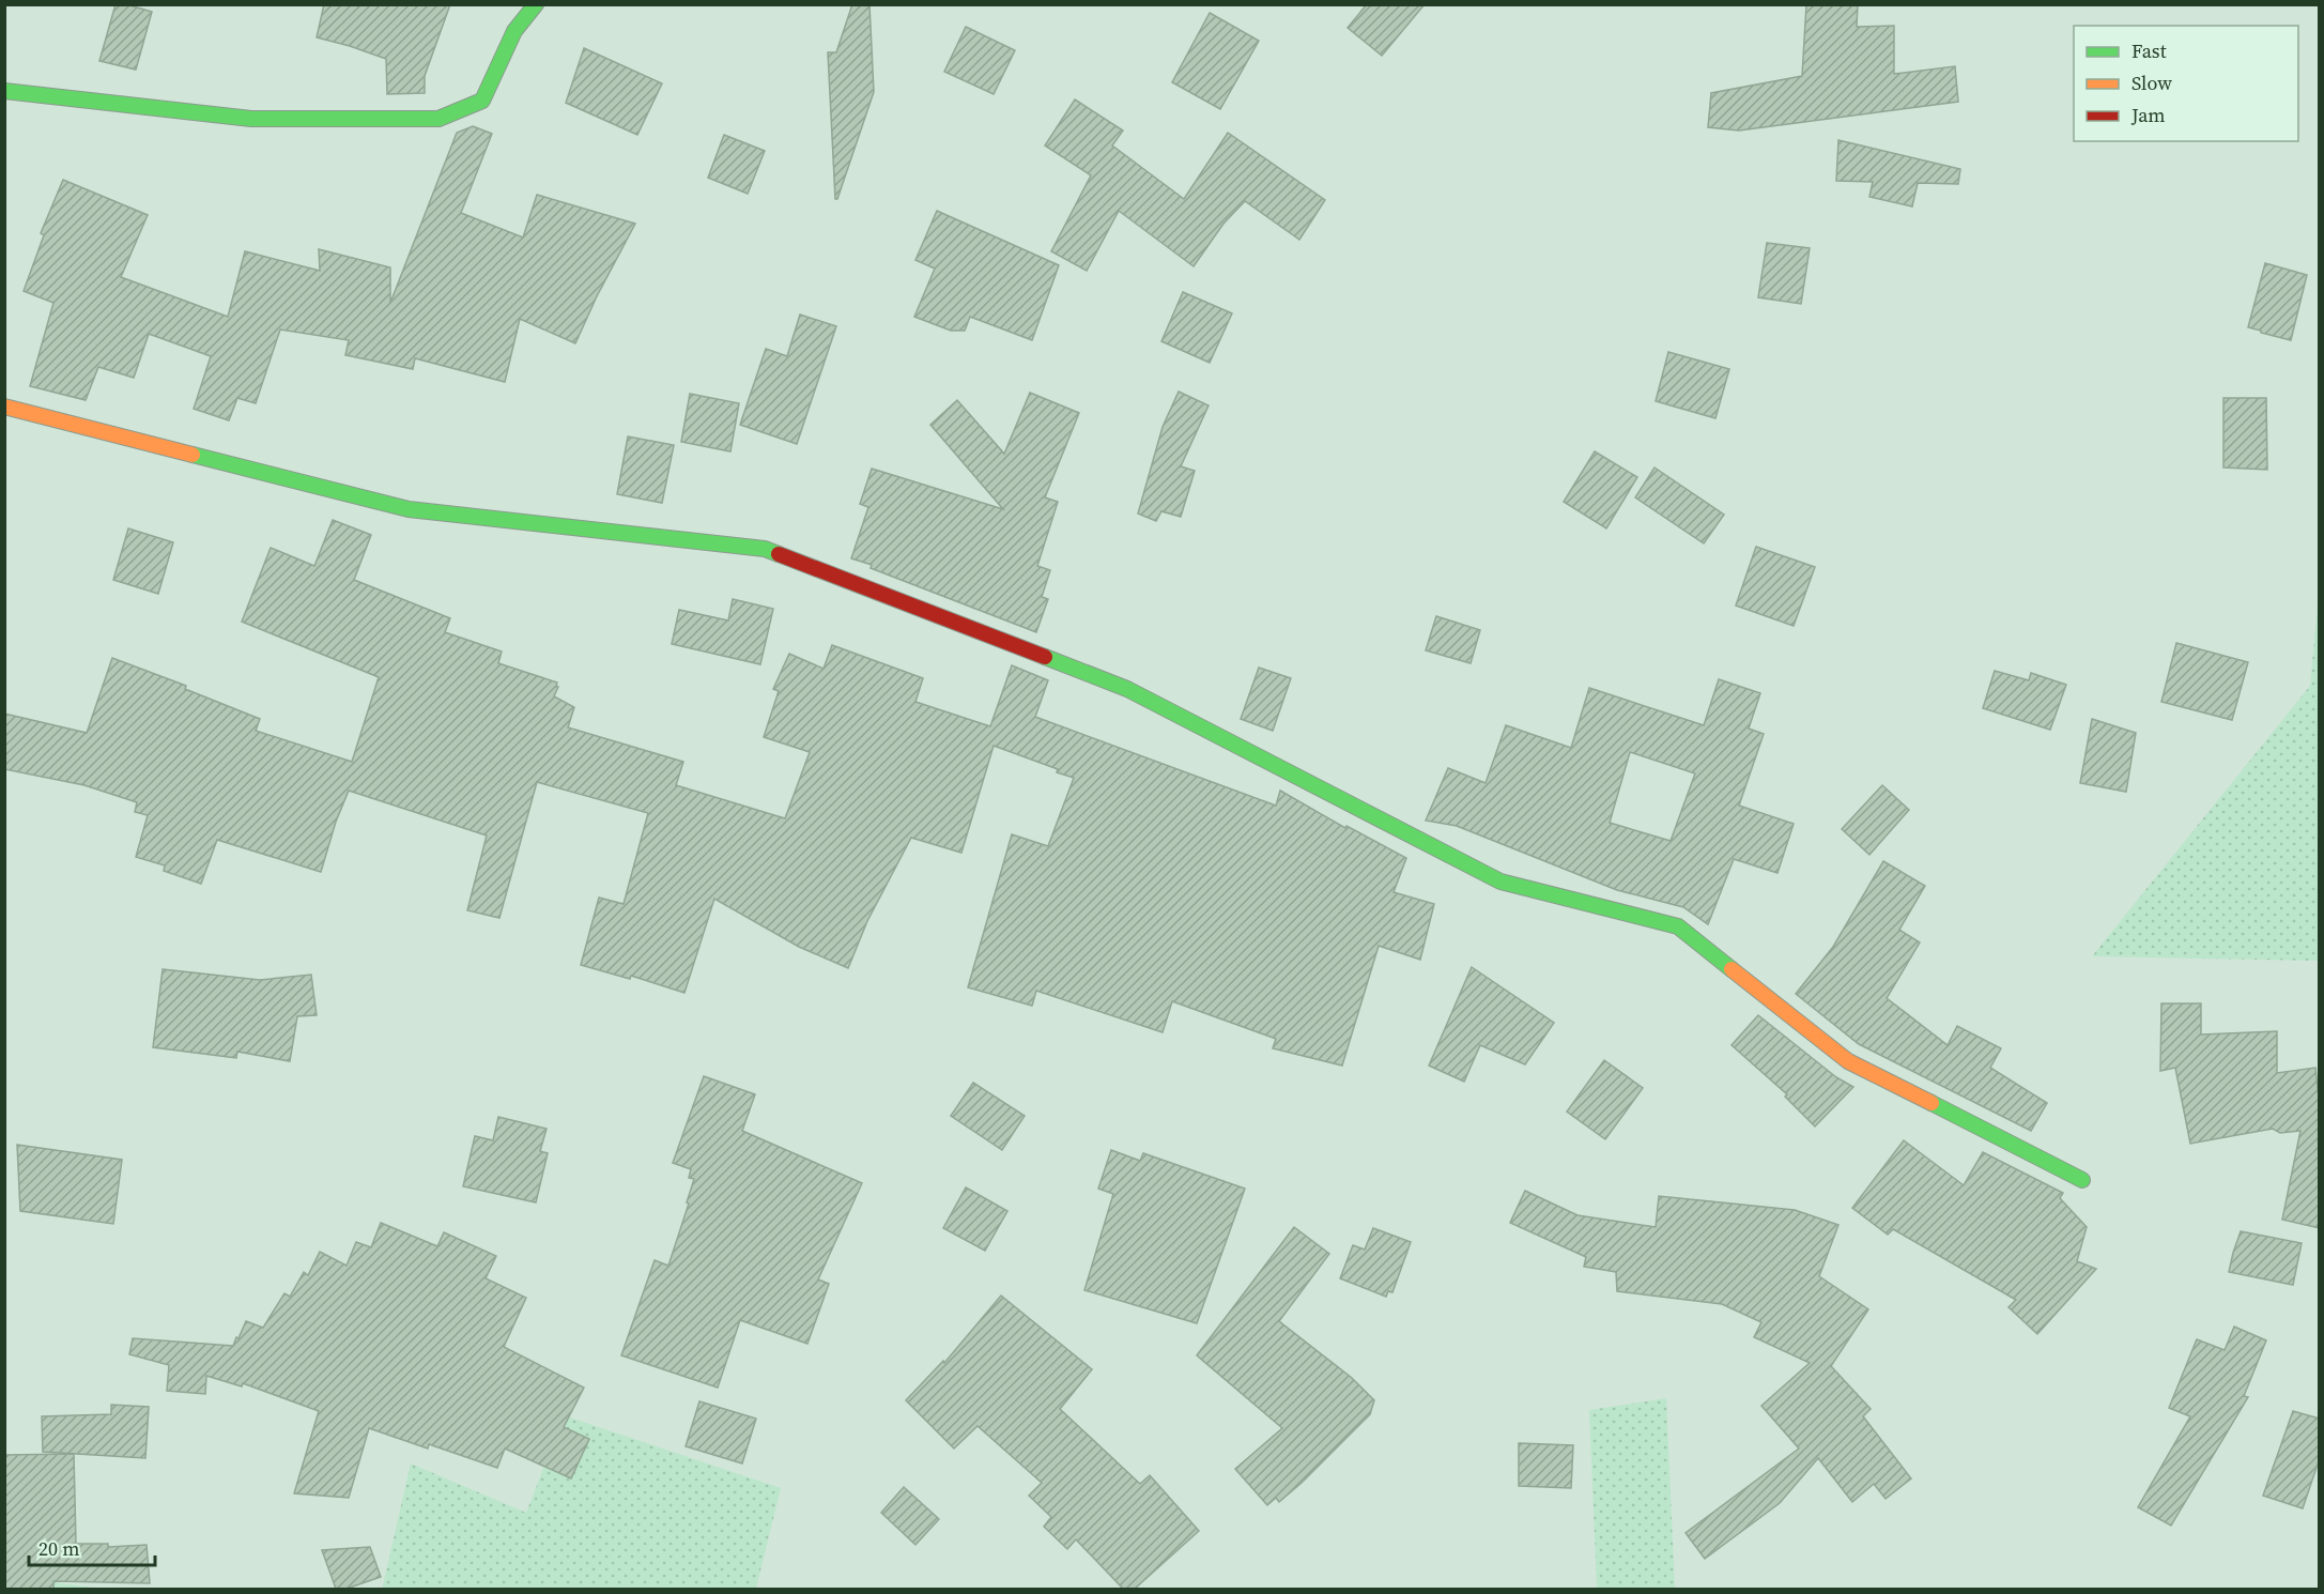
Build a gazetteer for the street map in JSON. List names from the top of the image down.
{
  "legend": ["Fast", "Slow", "Jam"],
  "scale_bar": "20 m"
}
